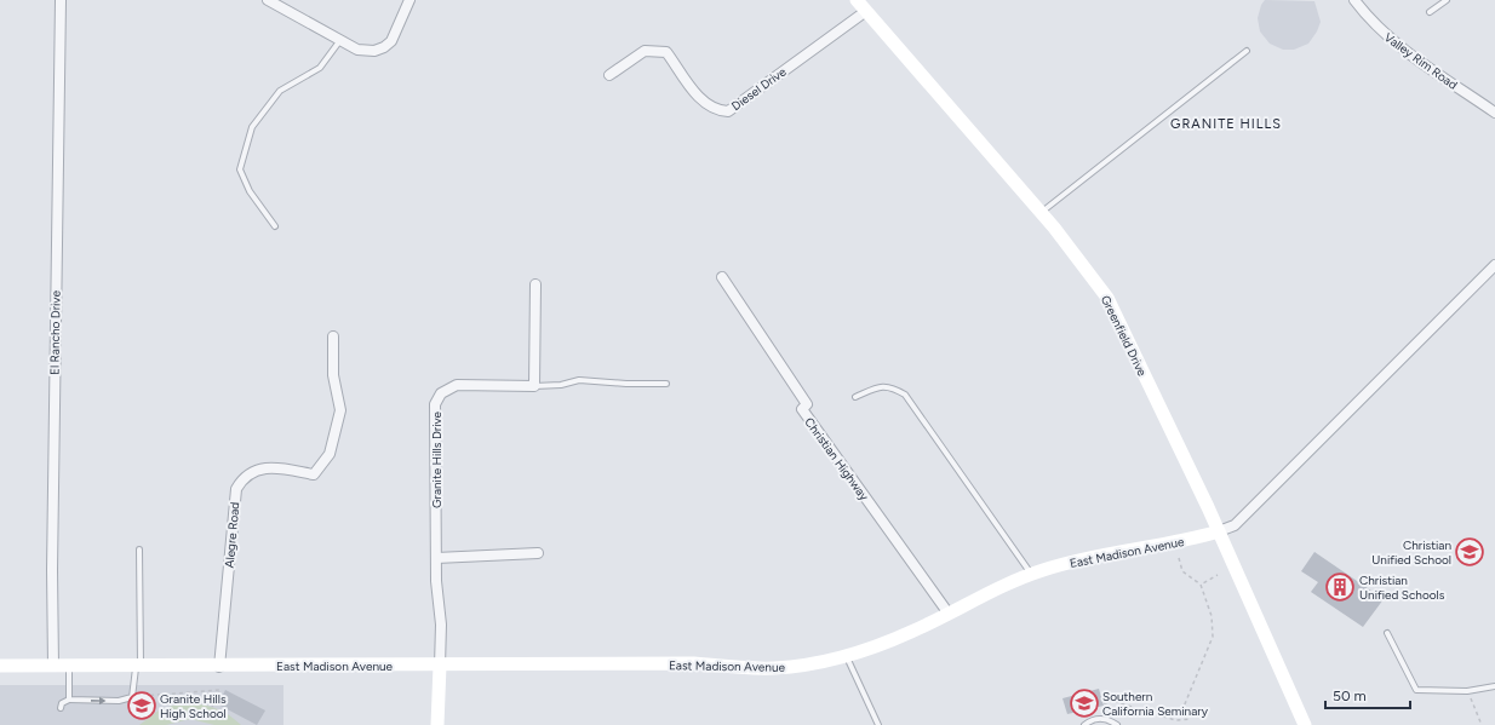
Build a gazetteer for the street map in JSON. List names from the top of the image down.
{
  "streets": {
    "street": [
      "Valley Rim Road",
      "Diesel Drive",
      "El Rancho Drive",
      "Greenfield Drive",
      "Christian Highway",
      "Granite Hills Drive",
      "Alegre Road",
      "East Madison Avenue"
    ]
  },
  "crossings": [
    ["Diesel Drive", "Greenfield Drive"],
    ["El Rancho Drive", "East Madison Avenue"],
    ["Greenfield Drive", "East Madison Avenue"],
    ["Christian Highway", "East Madison Avenue"],
    ["Granite Hills Drive", "East Madison Avenue"],
    ["Alegre Road", "East Madison Avenue"]
  ],
  "districts": ["GRANITE HILLS"],
  "places": {
    "school or university": ["Christian Unified School", "Southern California Seminary", "Granite Hills High School"],
    "building": ["Christian Unified Schools"]
  },
  "scale_bar": "50 m"
}
